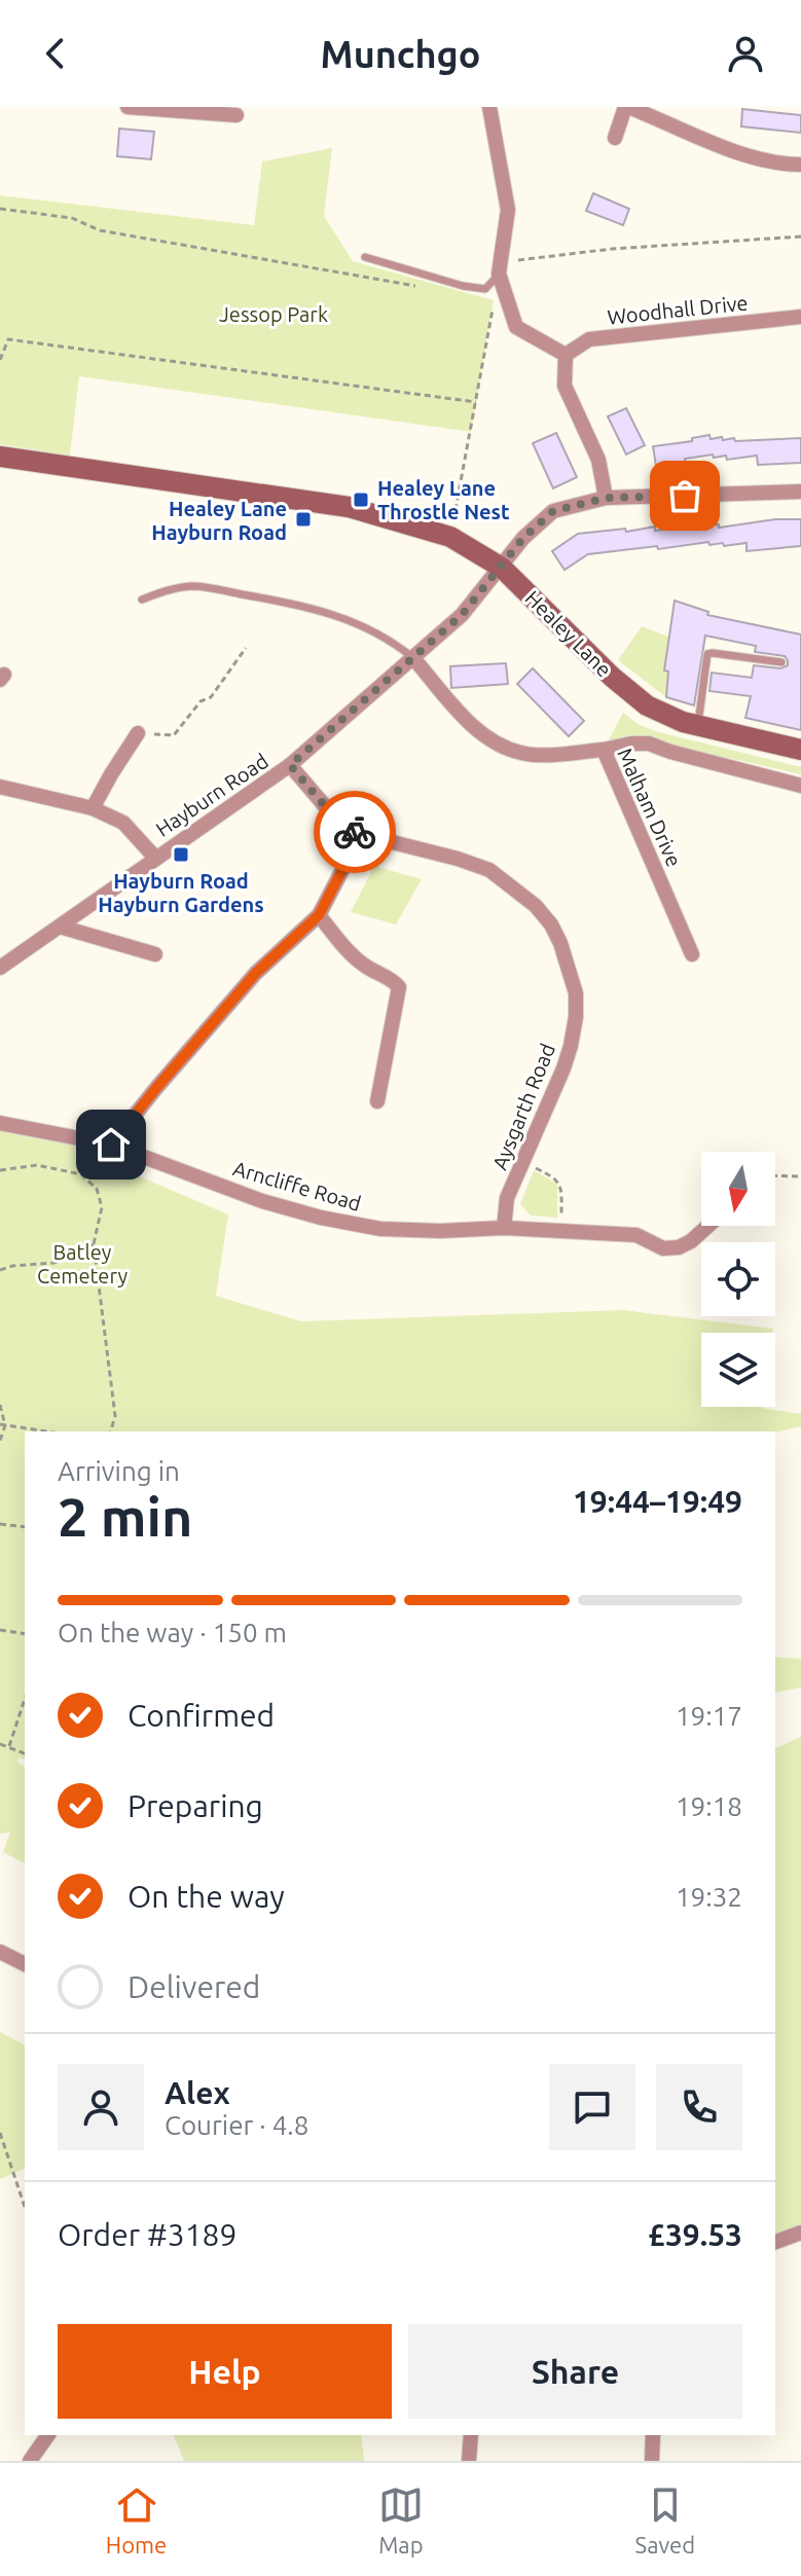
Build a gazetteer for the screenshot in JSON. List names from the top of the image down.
{
  "streets": {
    "main road": ["Healey Lane"],
    "street": [
      "Woodhall Drive",
      "Hayburn Road",
      "Malham Drive",
      "Aysgarth Road",
      "Arncliffe Road"
    ]
  },
  "crossings": [
    ["Healey Lane", "Hayburn Road"],
    ["Hayburn Road", "Malham Drive"],
    ["Hayburn Road", "Aysgarth Road"],
    ["Aysgarth Road", "Arncliffe Road"]
  ],
  "parks": ["Jessop Park", "Batley Cemetery"],
  "places": {
    "transit": ["Healey Lane Throstle Nest", "Healey Lane Hayburn Road", "Hayburn Road Hayburn Gardens"]
  },
  "north": "bottom",
  "page": {
    "header": "Munchgo",
    "heading": ["2 min", "Arriving in", "19:44–19:49"],
    "panel": [
      "Alex",
      "Courier · 4.8",
      "Order #3189",
      "£39.53"
    ],
    "bar": "On the way · 150 m",
    "list": [
      ["Confirmed", "19:17"],
      ["Preparing", "19:18"],
      ["On the way", "19:32"],
      "Delivered"
    ],
    "buttons": ["Help", "Share"],
    "tabs": ["Home", "Map", "Saved"]
  }
}
